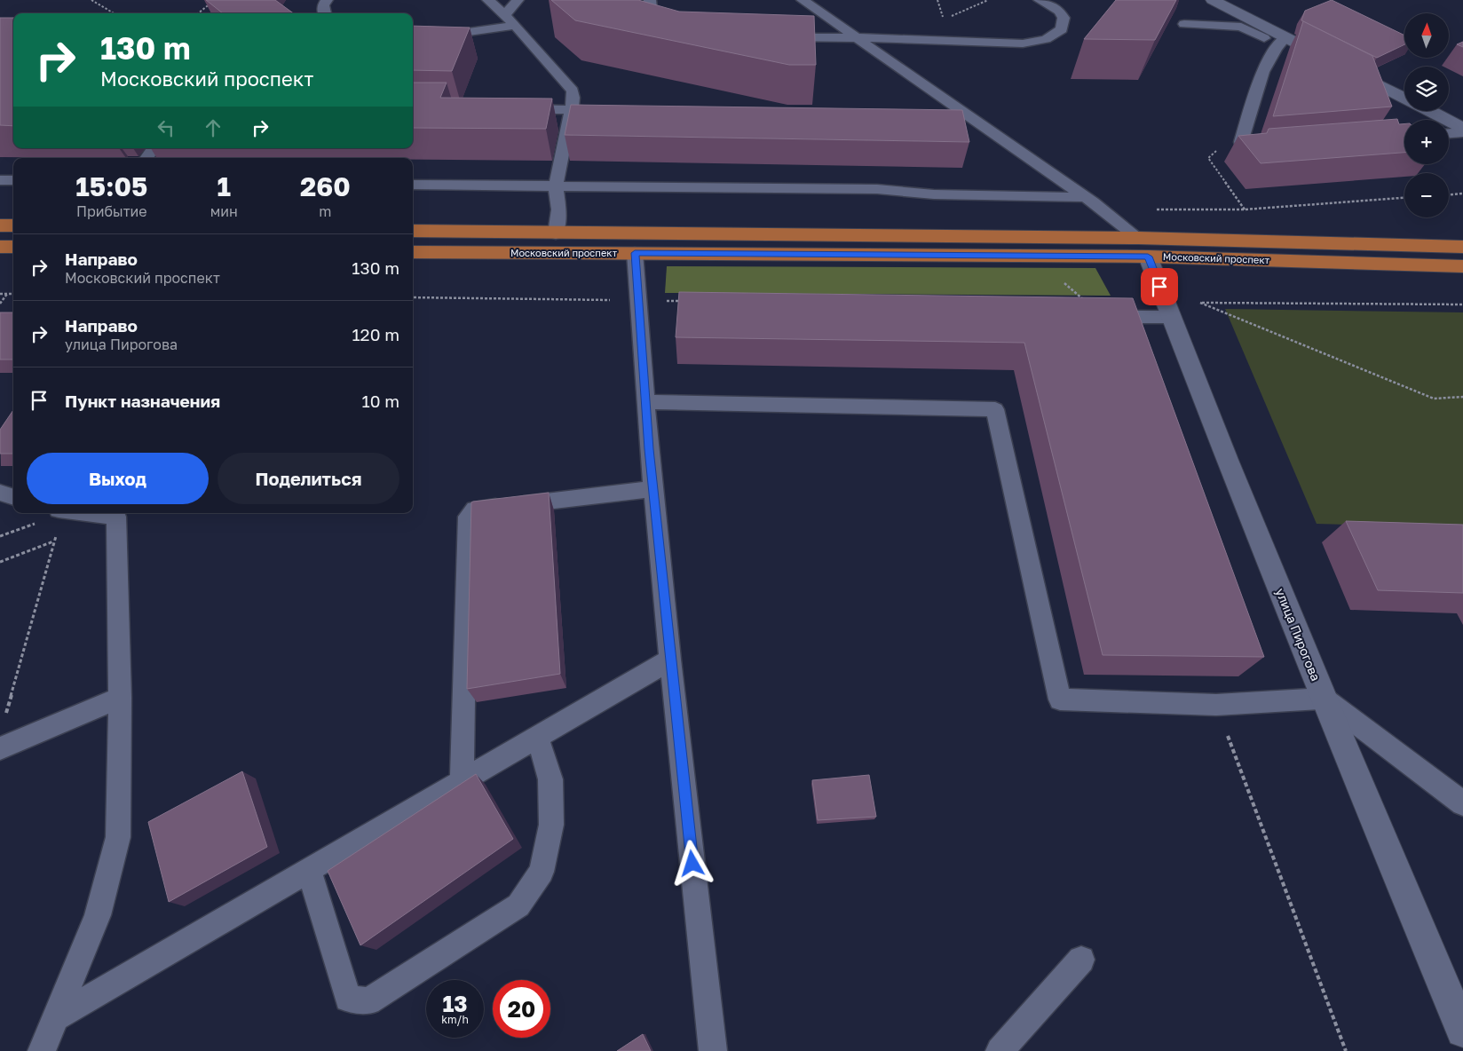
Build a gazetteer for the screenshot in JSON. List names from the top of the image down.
{
  "streets": {
    "main road": ["Московский проспект", "улица Пирогова"]
  },
  "crossings": [
    ["Московский проспект", "улица Пирогова"]
  ],
  "north": "top",
  "page": {
    "map_buttons": ["+", "−"],
    "turn": ["130 m", "Московский проспект"],
    "eta": [
      "15:05",
      "Прибытие",
      "1",
      "мин",
      "260",
      "m"
    ],
    "list": [
      {
        "name": "Направо",
        "note": "Московский проспект",
        "value": "130 m"
      },
      {
        "name": "Направо",
        "note": "улица Пирогова",
        "value": "120 m"
      },
      {
        "name": "Пункт назначения",
        "value": "10 m"
      }
    ],
    "buttons": ["Выход", "Поделиться"],
    "speed": "13 km/h",
    "limit": "20"
  }
}
